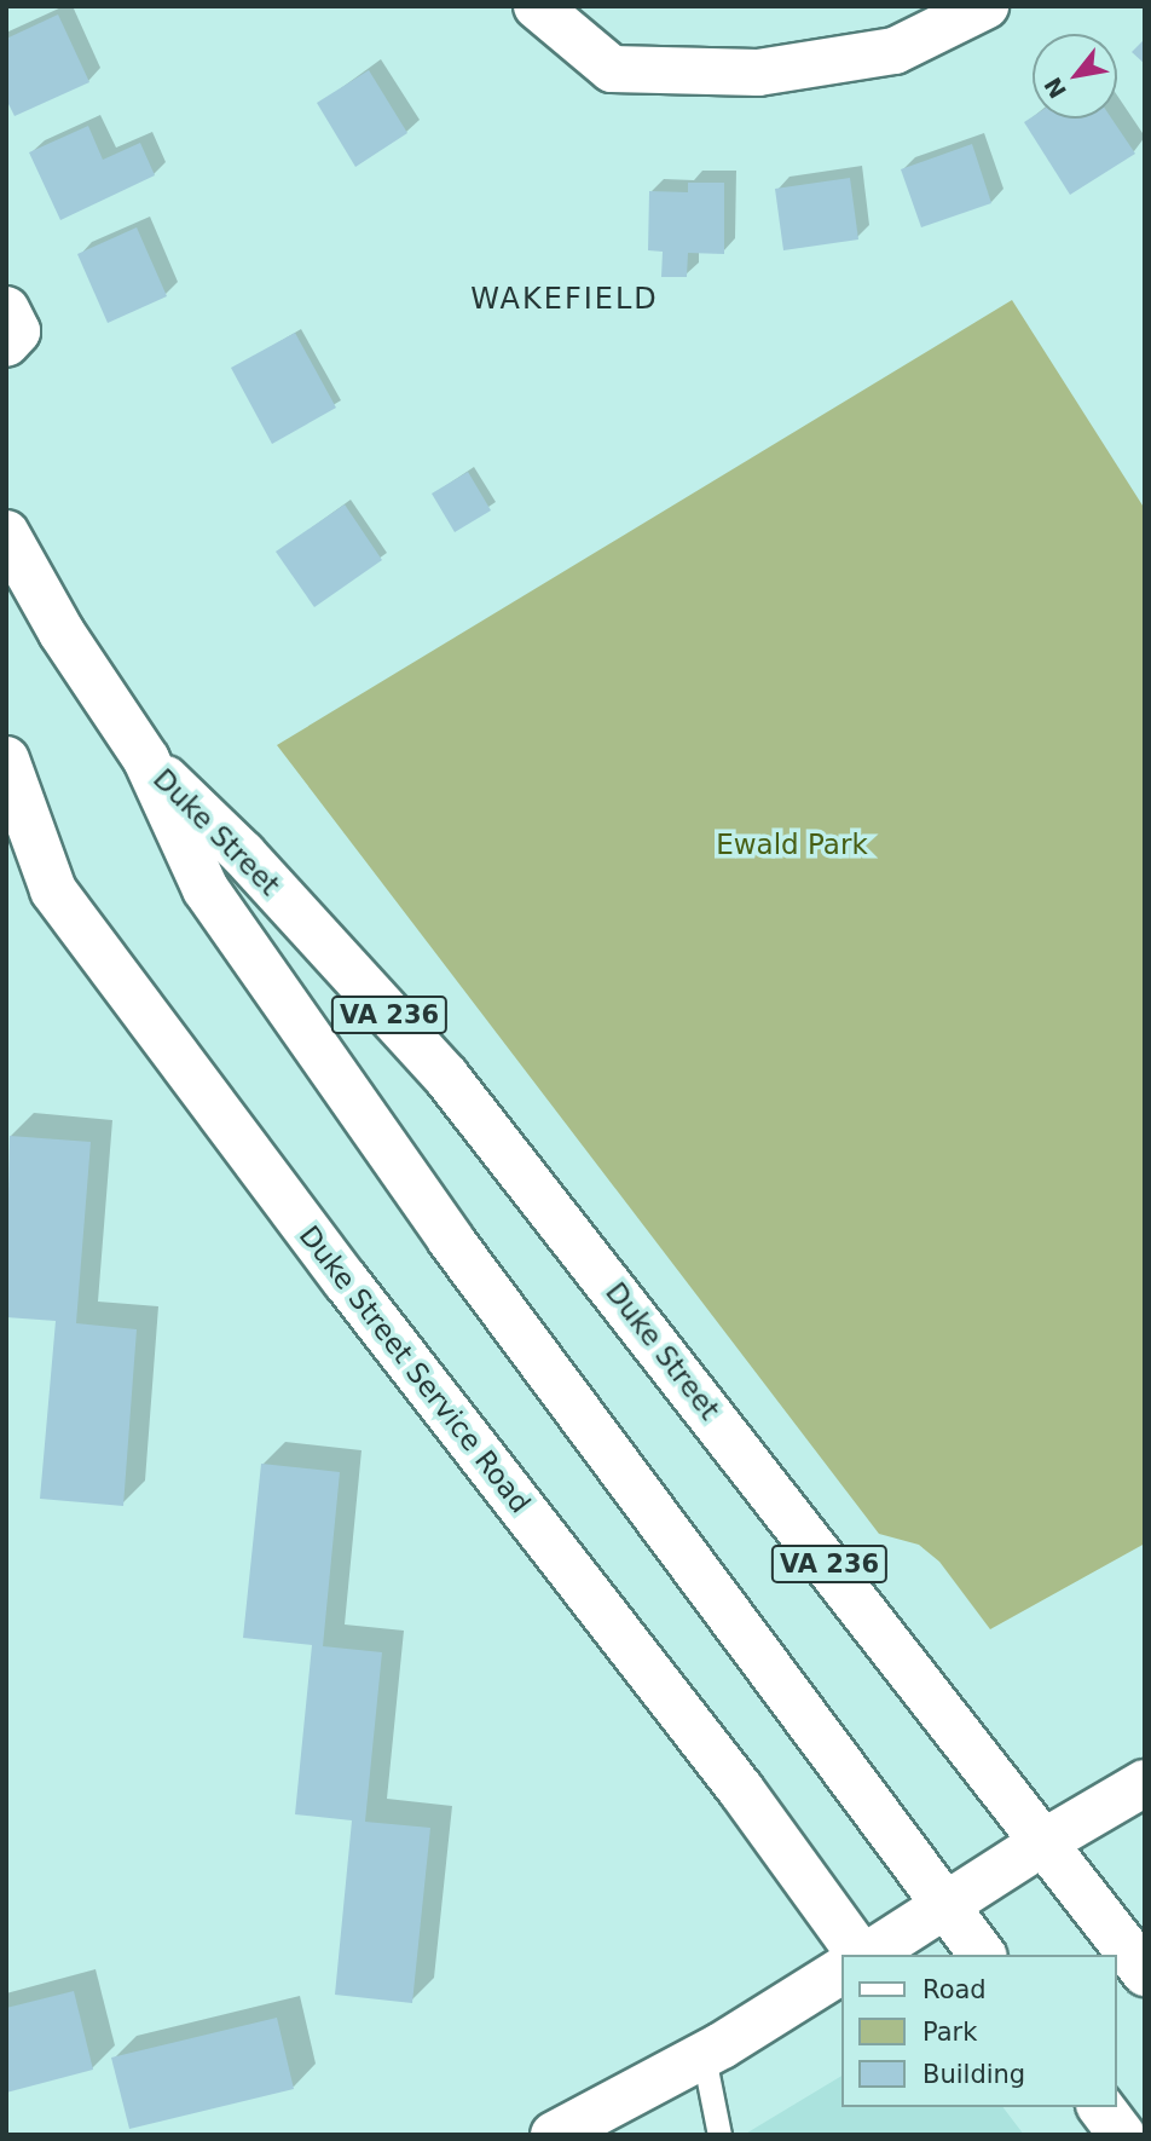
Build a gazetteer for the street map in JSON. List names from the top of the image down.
{
  "streets": {
    "main road": ["Duke Street", "VA 236", "Duke Street Service Road"]
  },
  "districts": ["WAKEFIELD"],
  "parks": ["Ewald Park"],
  "legend": ["Road", "Park", "Building"],
  "north": "bottom left"
}
